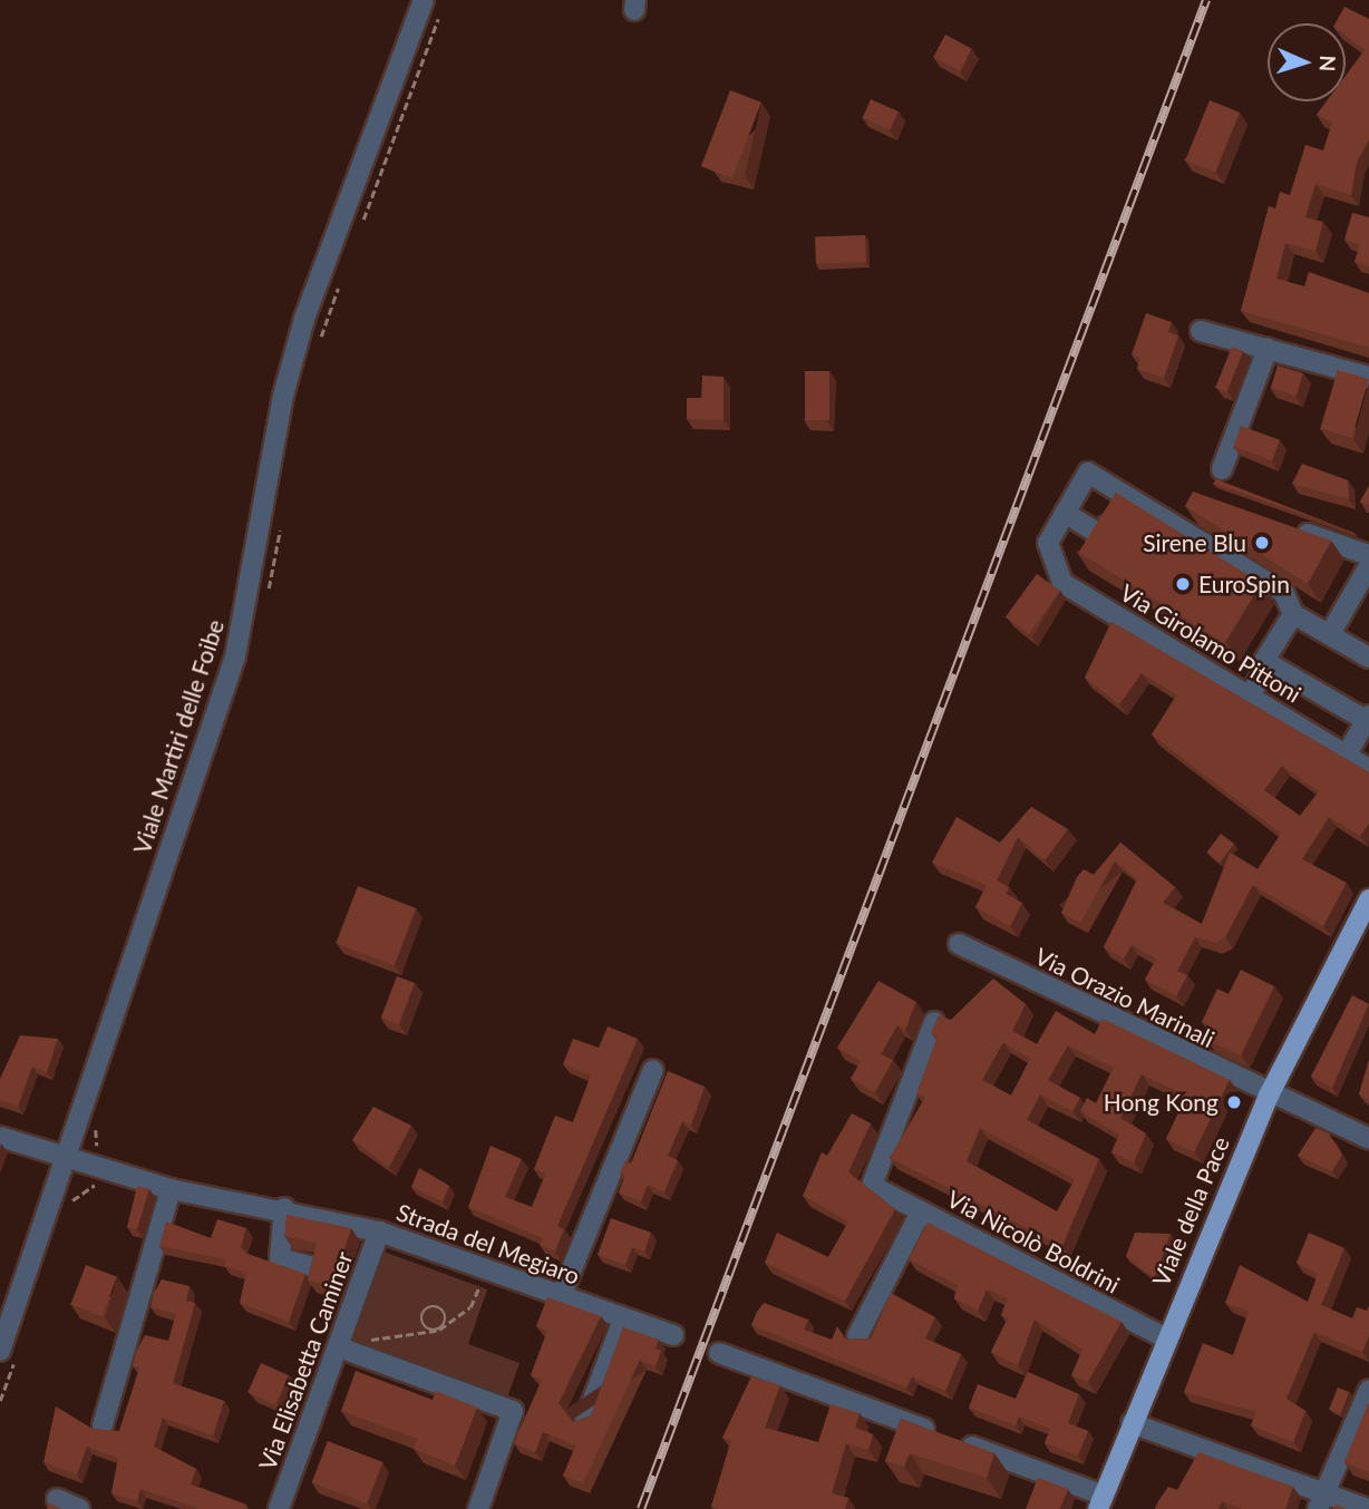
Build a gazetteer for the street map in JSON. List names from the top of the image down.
{
  "streets": {
    "main road": ["Viale della Pace"],
    "street": [
      "Via Girolamo Pittoni",
      "Viale Martiri delle Foibe",
      "Via Orazio Marinali",
      "Via Nicolò Boldrini",
      "Strada del Megiaro",
      "Via Elisabetta Caminer"
    ]
  },
  "crossings": [
    ["Viale Martiri delle Foibe", "Strada del Megiaro"],
    ["Via Orazio Marinali", "Viale della Pace"],
    ["Viale della Pace", "Via Nicolò Boldrini"],
    ["Strada del Megiaro", "Via Elisabetta Caminer"]
  ],
  "places": ["Sirene Blu", "EuroSpin", "Hong Kong"],
  "north": "right"
}
